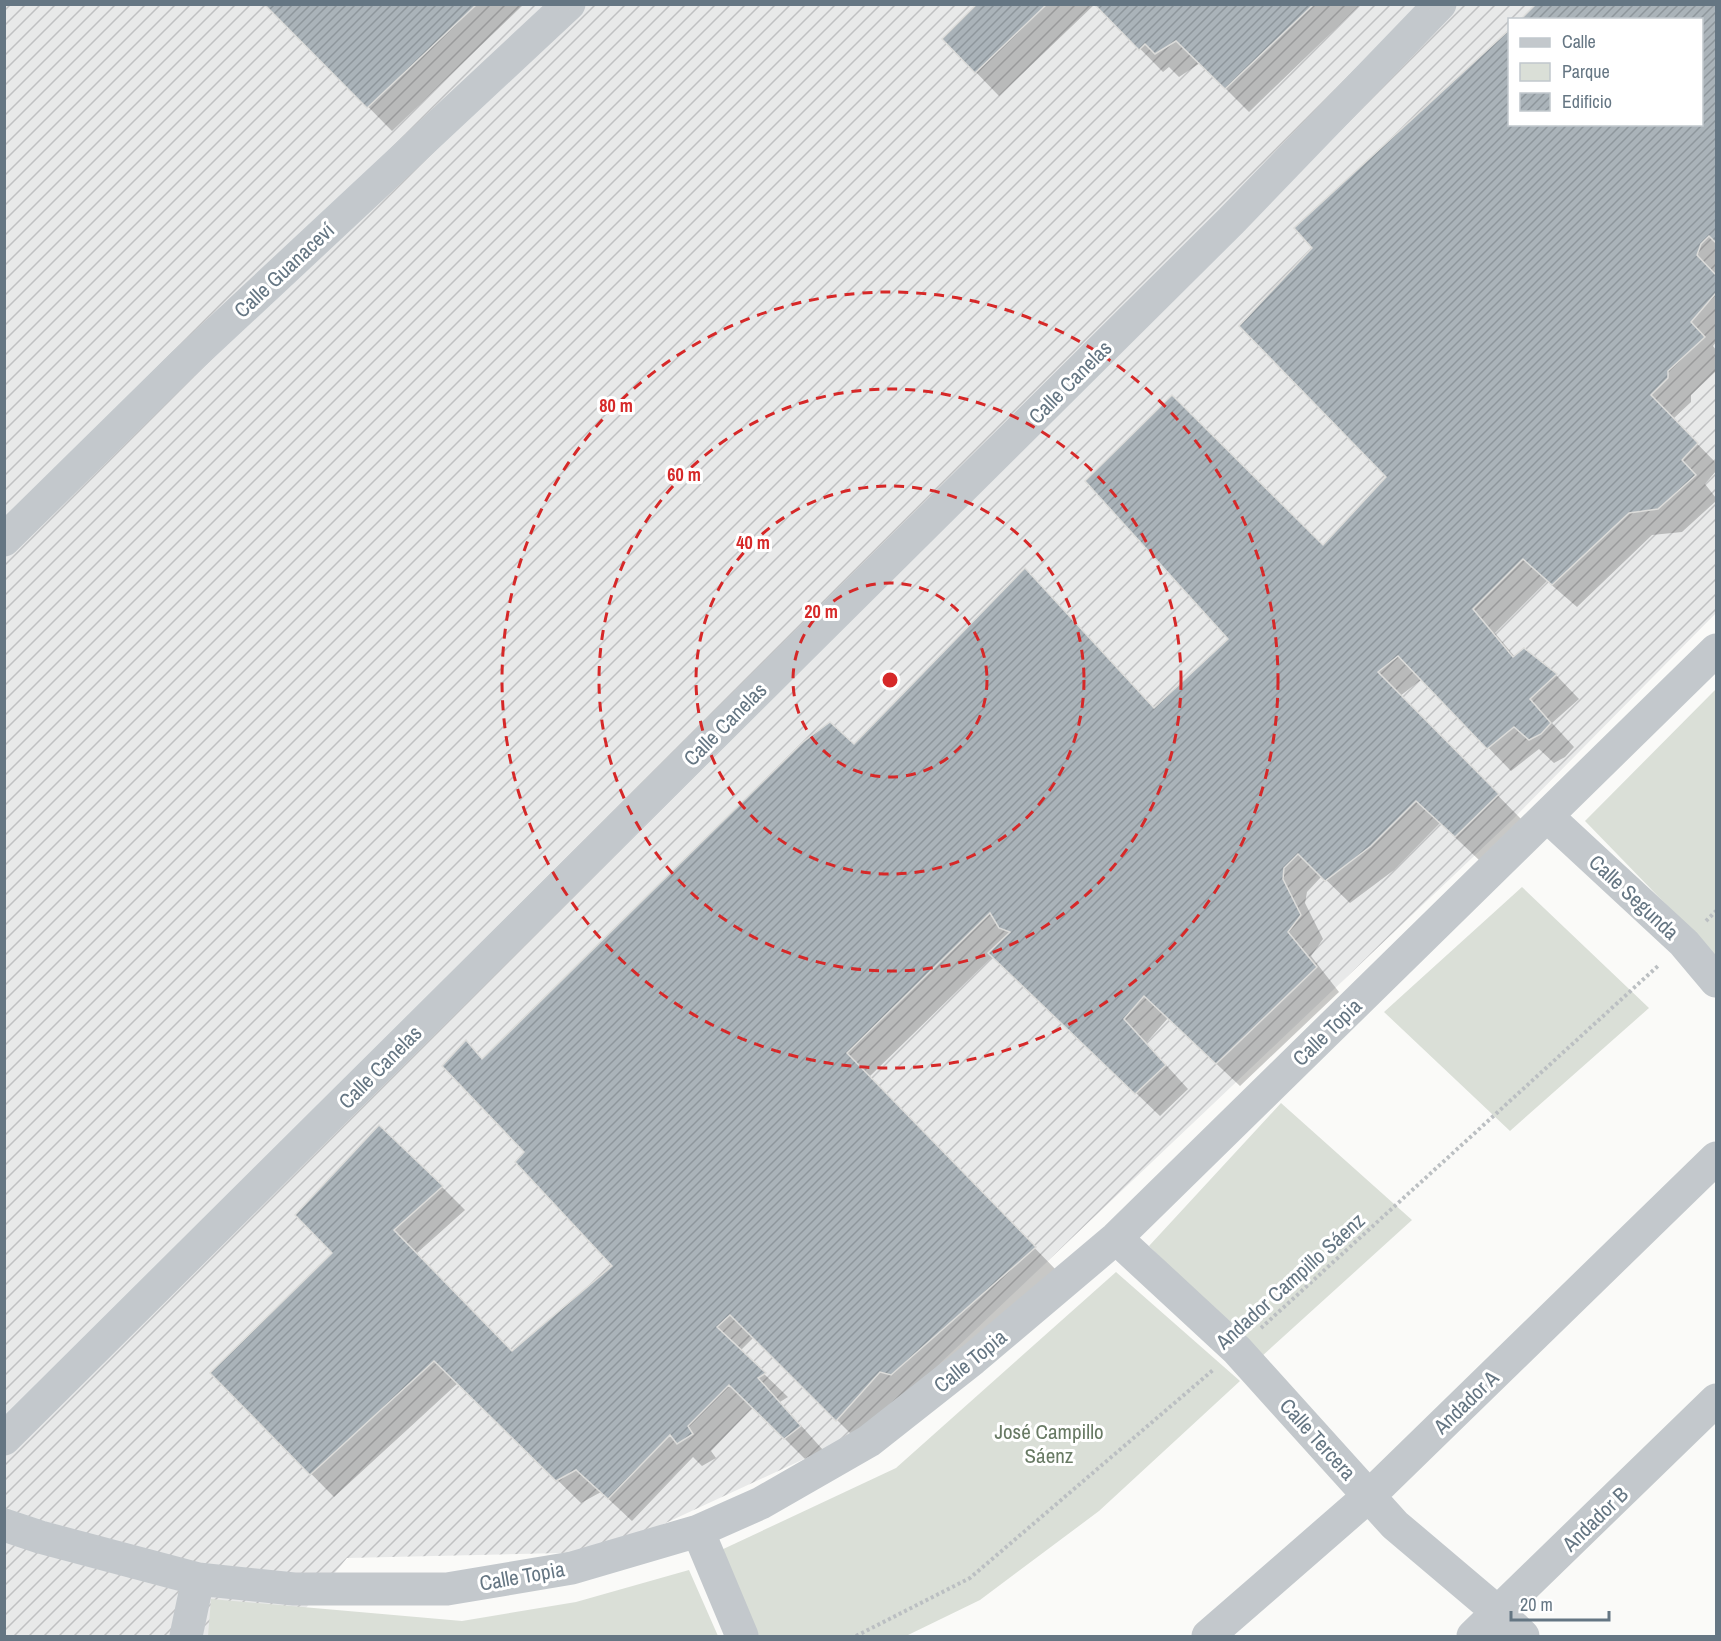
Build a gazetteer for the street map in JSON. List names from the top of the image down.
{
  "streets": {
    "street": [
      "Calle Guanaceví",
      "Calle Canelas",
      "Calle Segunda",
      "Calle Topia",
      "Andador A",
      "Calle Tercera",
      "Andador B"
    ],
    "path": ["Andador Campillo Sáenz"]
  },
  "crossings": [
    ["Calle Segunda", "Calle Topia"],
    ["Calle Segunda", "Andador Campillo Sáenz"],
    ["Calle Topia", "Calle Tercera"],
    ["Andador Campillo Sáenz", "Calle Tercera"],
    ["Andador A", "Calle Tercera"],
    ["Calle Tercera", "Andador B"]
  ],
  "parks": ["José Campillo Sáenz"],
  "legend": ["Calle", "Parque", "Edificio"],
  "scale_bar": "20 m",
  "rings": [
    "80 m",
    "60 m",
    "40 m",
    "20 m"
  ]
}
